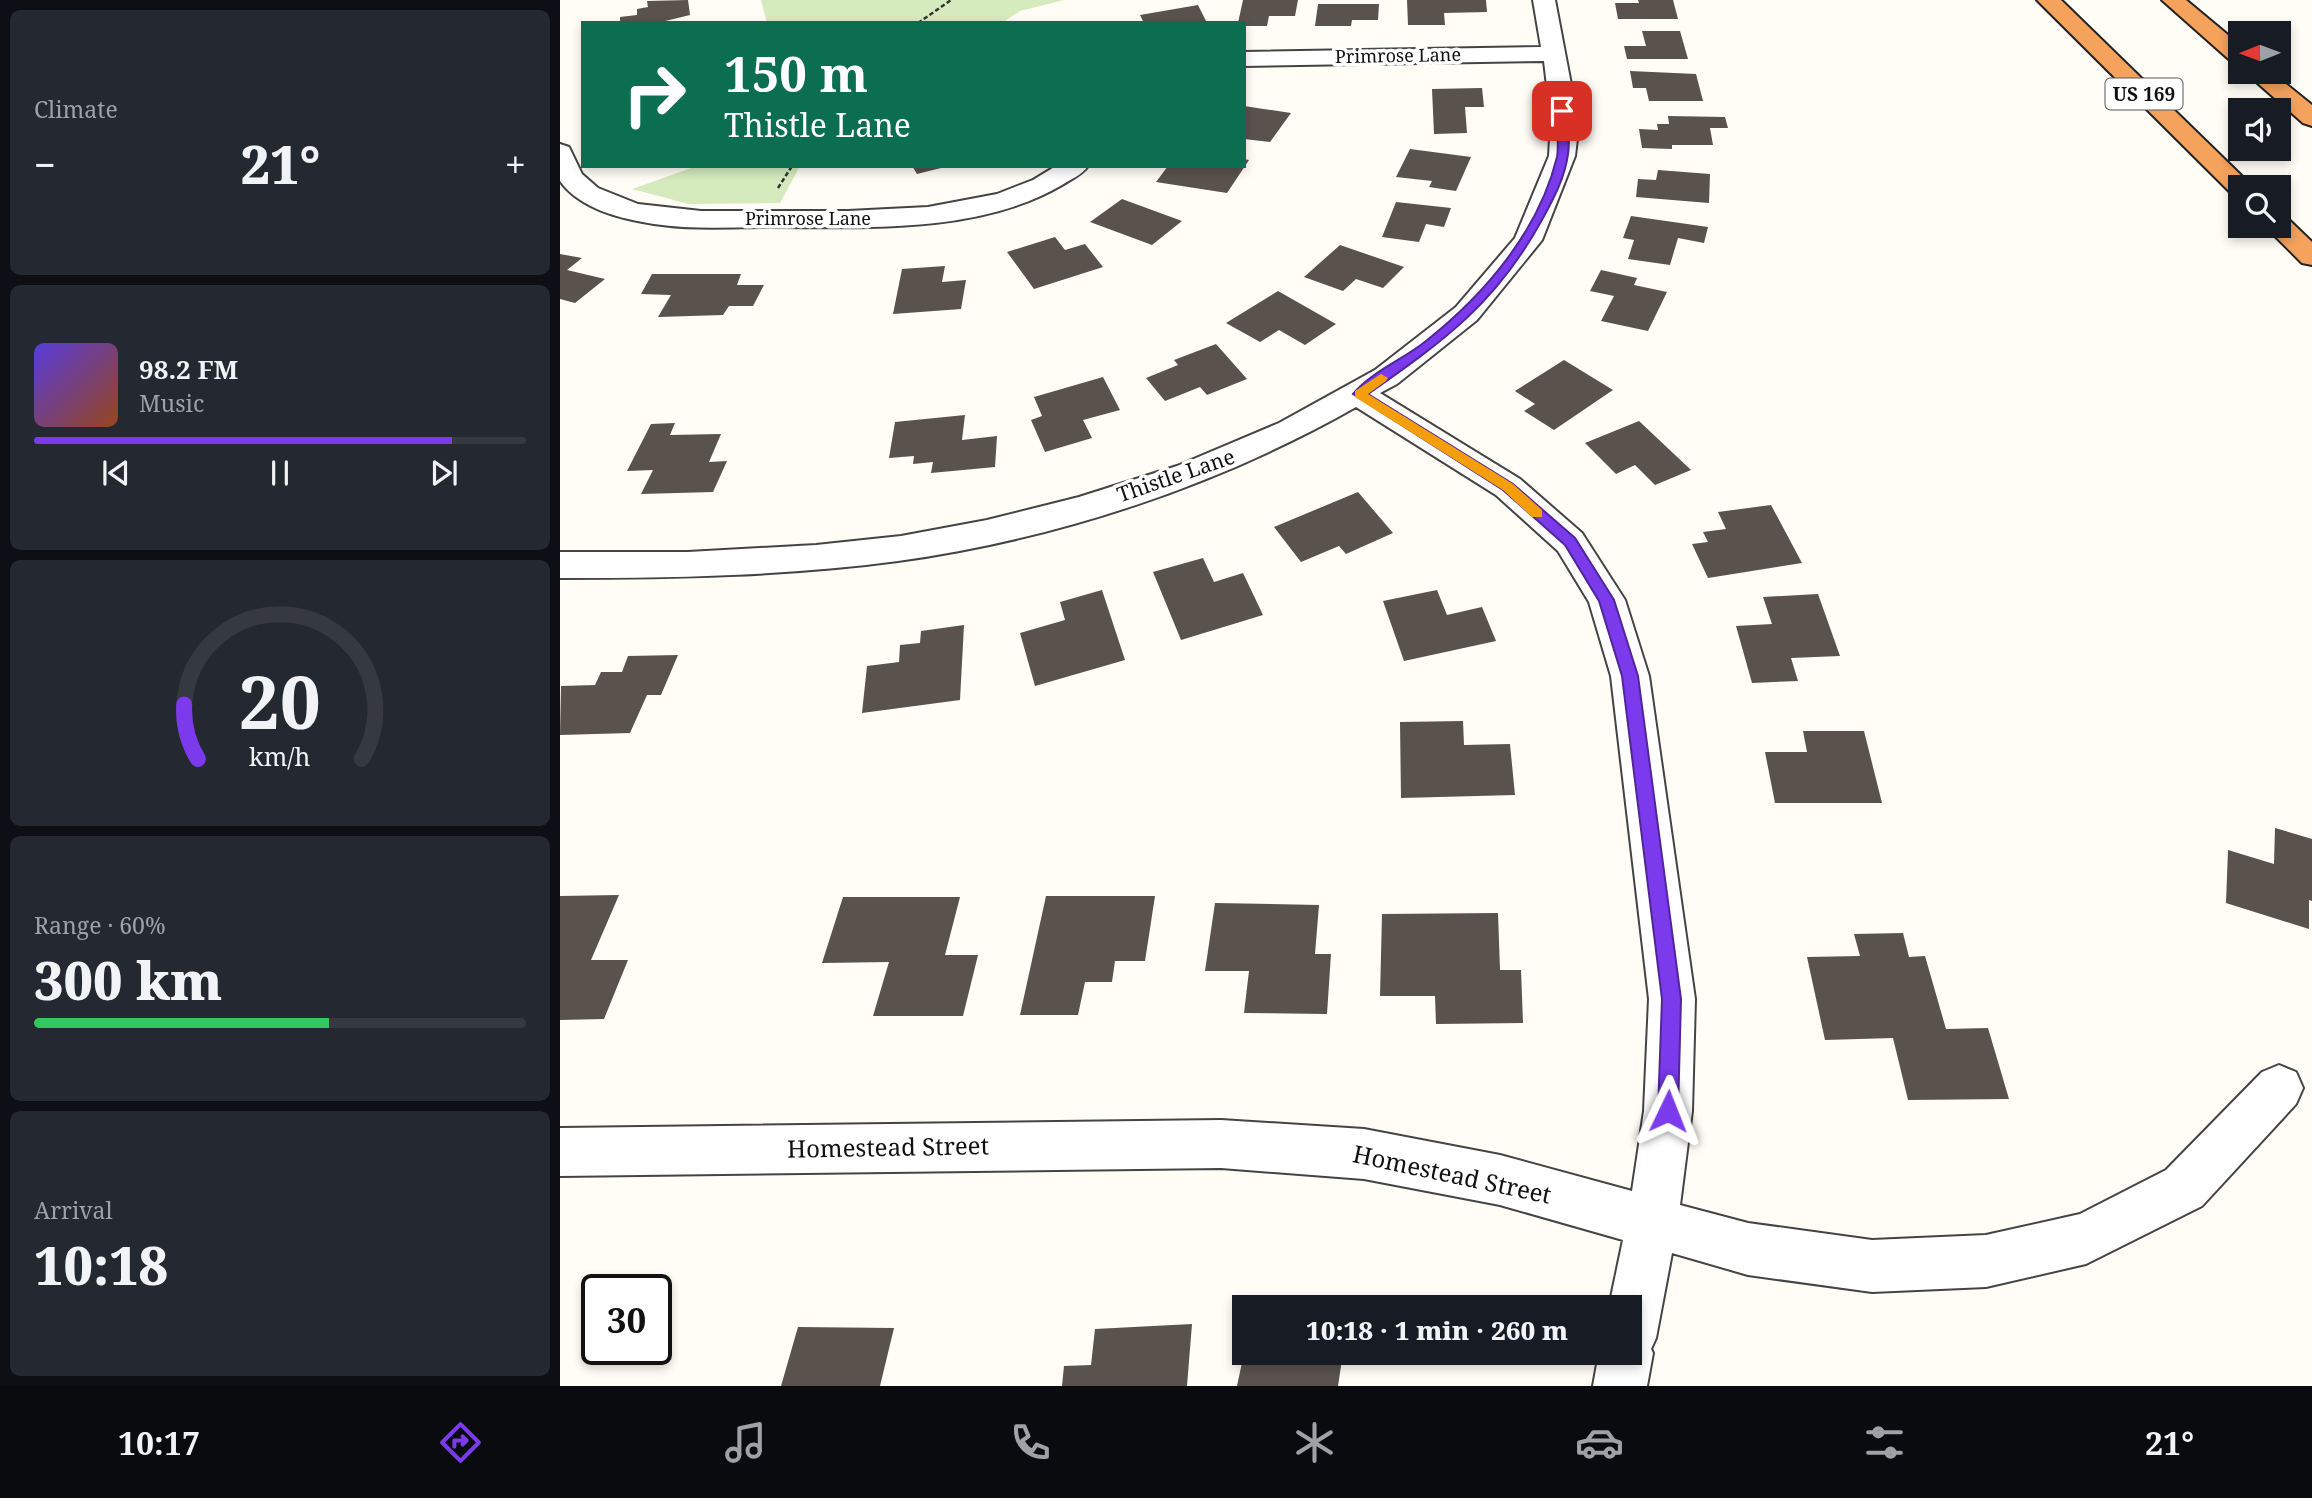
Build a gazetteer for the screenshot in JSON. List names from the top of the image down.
{
  "streets": {
    "highway": ["US 169"],
    "street": ["Primrose Lane", "Thistle Lane", "Homestead Street"]
  },
  "crossings": [
    ["Primrose Lane", "Thistle Lane"]
  ],
  "north": "left",
  "page": {
    "tile": [
      "Climate",
      ["Range · 60%", "300 km"],
      ["Arrival", "10:18"]
    ],
    "turn": ["150 m", "Thistle Lane"],
    "heat": ["−", "21°", "+"],
    "song": ["98.2 FM", "Music"],
    "limit": "30",
    "trip": "10:18 · 1 min · 260 m",
    "tabs": ["10:17", "21°"],
    "gauge": ["20", "km/h"]
  }
}
